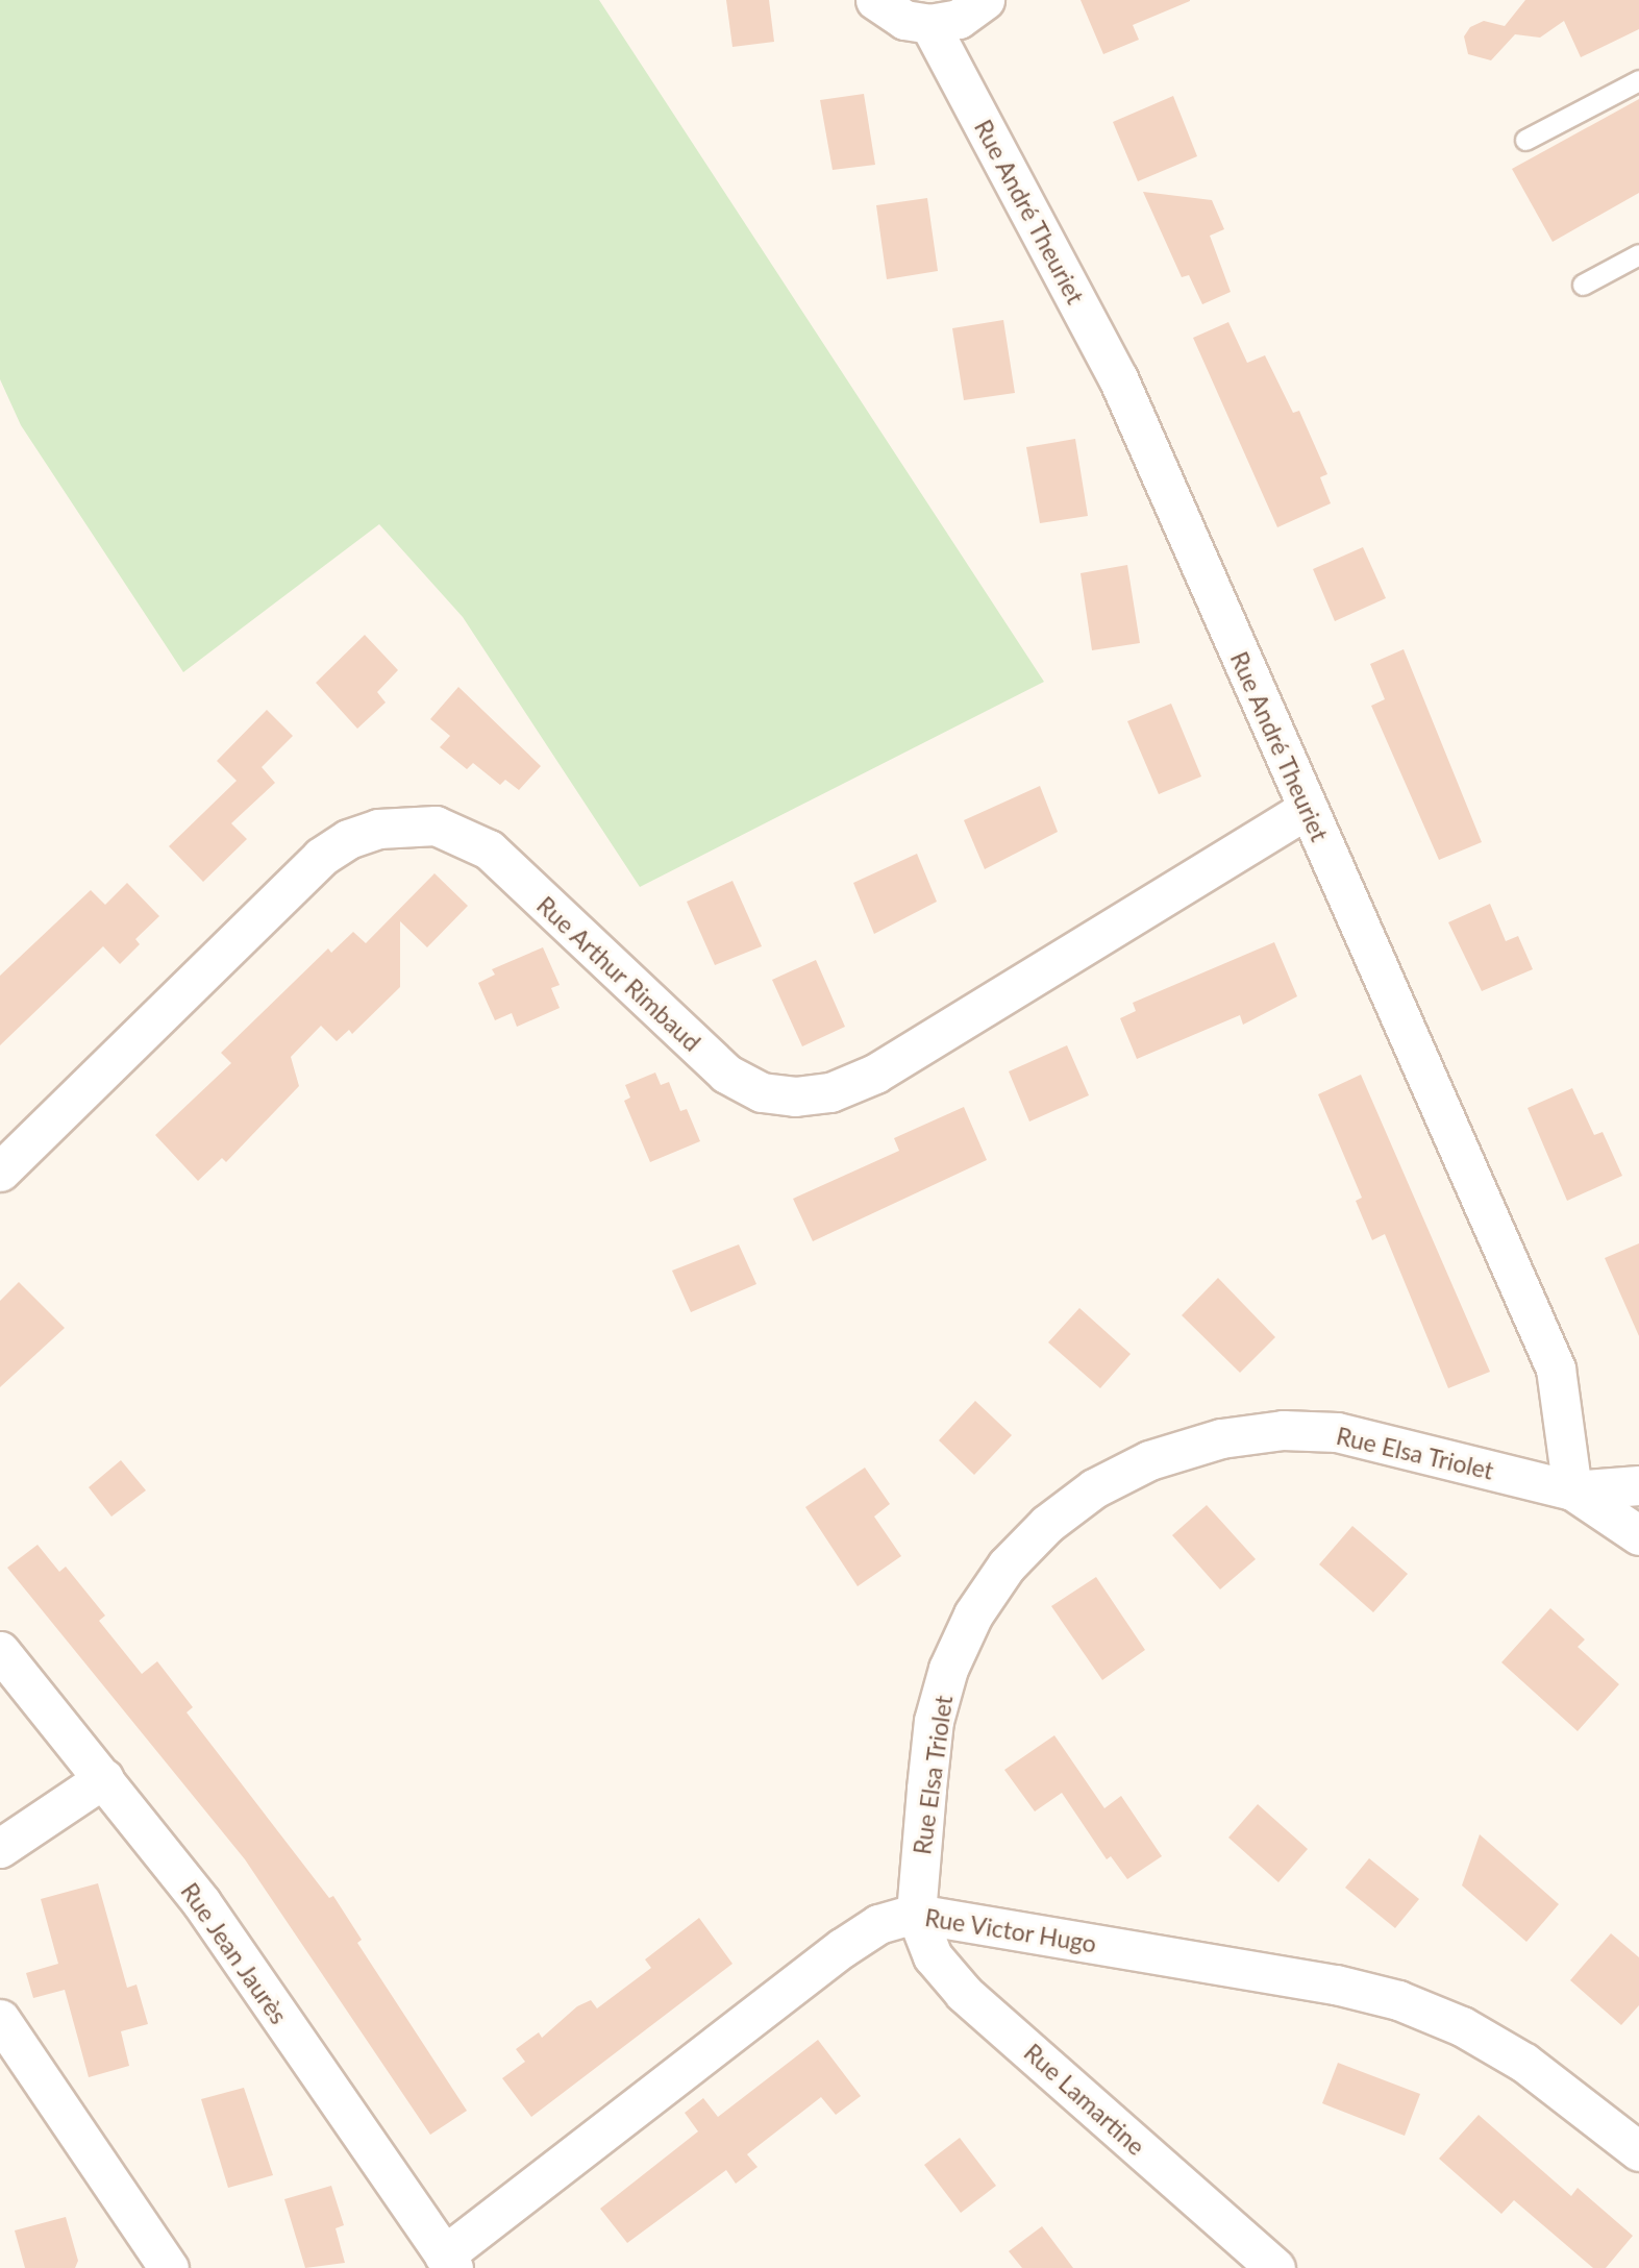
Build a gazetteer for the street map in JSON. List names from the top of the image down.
{
  "streets": {
    "street": [
      "Rue André Theuriet",
      "Rue Arthur Rimbaud",
      "Rue Elsa Triolet",
      "Rue Victor Hugo",
      "Rue Jean Jaurès",
      "Rue Lamartine"
    ]
  },
  "crossings": [
    ["Rue André Theuriet", "Rue Arthur Rimbaud"],
    ["Rue André Theuriet", "Rue Elsa Triolet"],
    ["Rue Elsa Triolet", "Rue Victor Hugo"],
    ["Rue Elsa Triolet", "Rue Lamartine"],
    ["Rue Victor Hugo", "Rue Jean Jaurès"],
    ["Rue Victor Hugo", "Rue Lamartine"]
  ]
}
